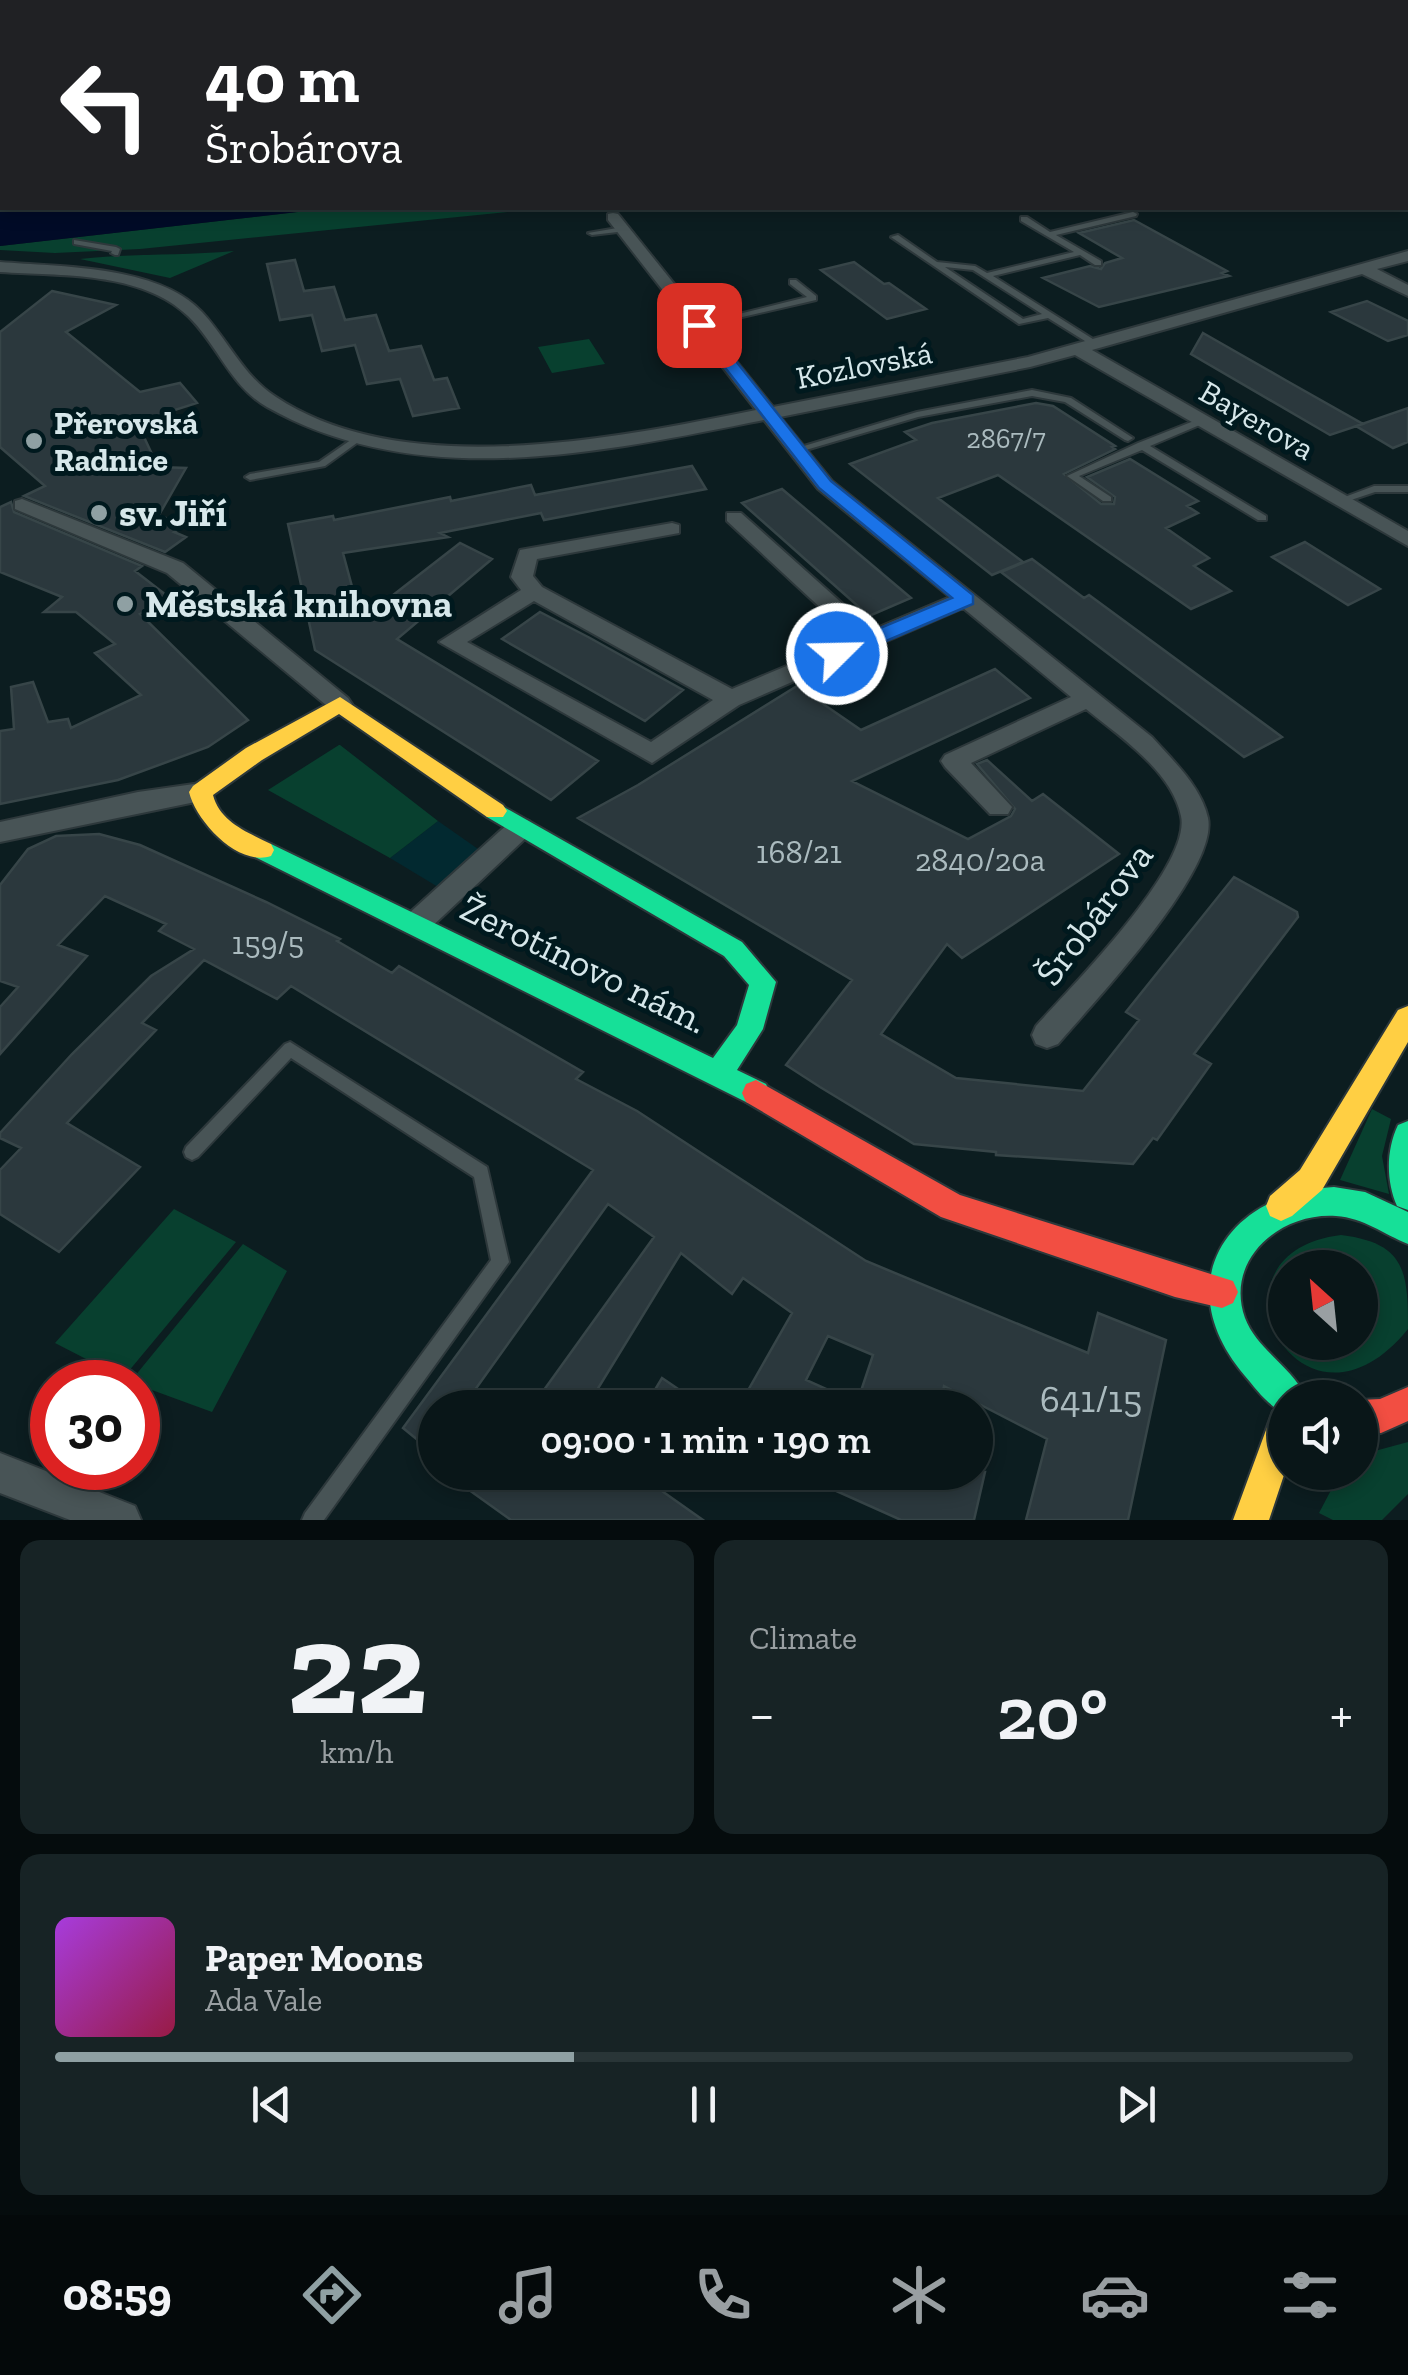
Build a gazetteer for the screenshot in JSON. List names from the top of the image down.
{
  "streets": {
    "street": [
      "Kozlovská",
      "Bayerova",
      "Šrobárova",
      "Žerotínovo nám."
    ]
  },
  "crossings": [
    ["Kozlovská", "Bayerova"],
    ["Kozlovská", "Šrobárova"]
  ],
  "places": ["Přerovská Radnice", "sv. Jiří", "Městská knihovna"],
  "house_numbers": [
    "2867/7",
    "168/21",
    "2840/20a",
    "159/5",
    "641/15"
  ],
  "north": "top left",
  "page": {
    "turn": ["40 m", "Šrobárova"],
    "limit": "30",
    "trip": "09:00 · 1 min · 190 m",
    "tile": [
      ["22", "km/h"],
      "Climate"
    ],
    "heat": ["−", "20°", "+"],
    "song": ["Paper Moons", "Ada Vale"],
    "tabs": "08:59"
  }
}
